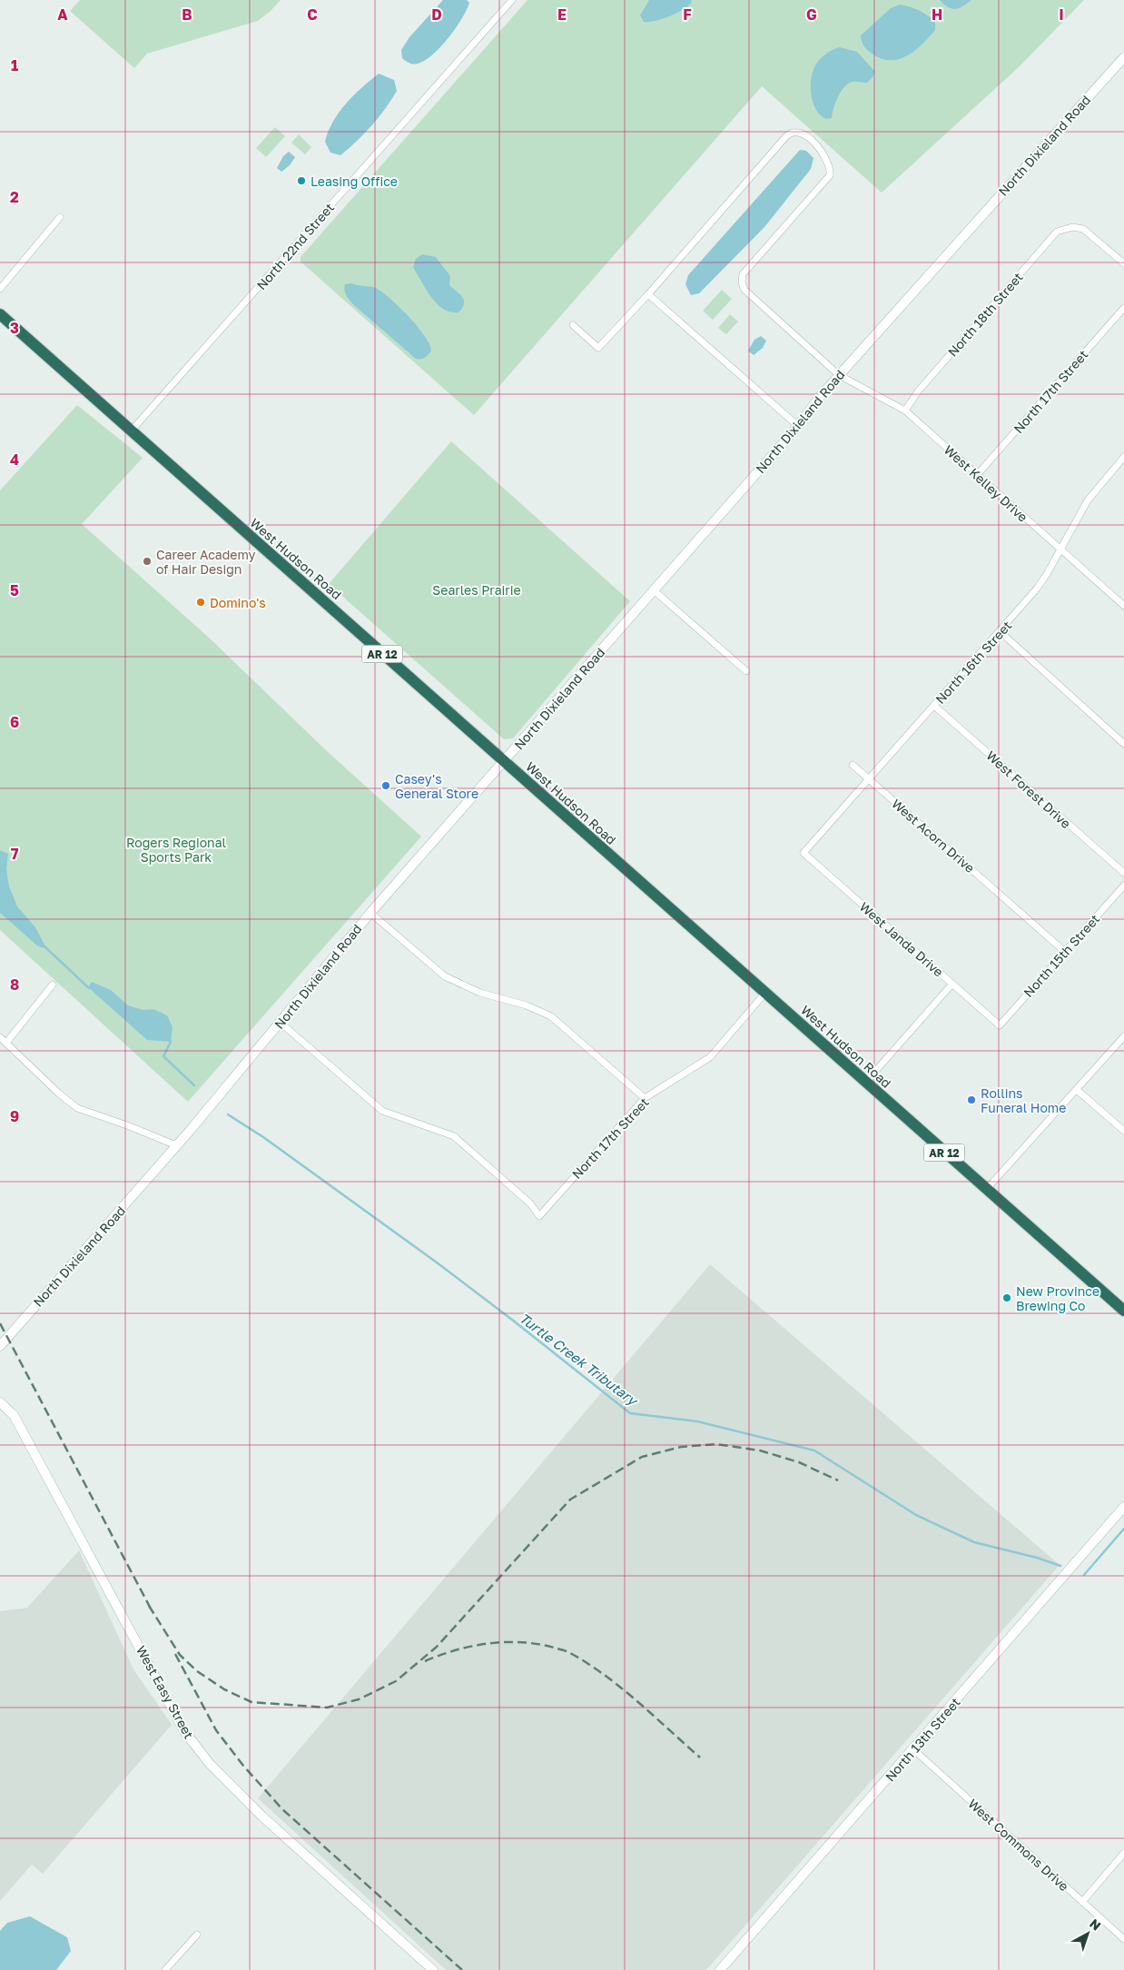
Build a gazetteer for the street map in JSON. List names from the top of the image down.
{
  "streets": {
    "highway": ["West Hudson Road", "AR 12"],
    "street": [
      "North Dixieland Road",
      "North 22nd Street",
      "North 18th Street",
      "North 17th Street",
      "West Kelley Drive",
      "North 16th Street",
      "West Forest Drive",
      "West Acorn Drive",
      "West Janda Drive",
      "North 15th Street",
      "West Easy Street",
      "North 13th Street",
      "West Commons Drive"
    ]
  },
  "crossings": [
    ["North Dixieland Road", "North 17th Street"],
    ["North Dixieland Road", "West Kelley Drive"],
    ["North Dixieland Road", "West Hudson Road"],
    ["North 22nd Street", "West Hudson Road"],
    ["North 18th Street", "West Kelley Drive"],
    ["North 17th Street", "West Kelley Drive"],
    ["North 17th Street", "West Hudson Road"],
    ["West Kelley Drive", "North 16th Street"],
    ["North 16th Street", "West Forest Drive"],
    ["North 16th Street", "West Acorn Drive"],
    ["North 16th Street", "West Janda Drive"],
    ["West Acorn Drive", "North 15th Street"],
    ["West Janda Drive", "North 15th Street"],
    ["North 13th Street", "West Commons Drive"]
  ],
  "water": ["Turtle Creek Tributary"],
  "parks": ["Searles Prairie", "Rogers Regional Sports Park"],
  "places": [
    "Leasing Office",
    "Career Academy of Hair Design",
    "Domino's",
    "Casey's General Store",
    "Rollins Funeral Home",
    "New Province Brewing Co"
  ],
  "north": "top right",
  "grid": {
    "columns": [
      "A",
      "B",
      "C",
      "D",
      "E",
      "F",
      "G",
      "H",
      "I"
    ],
    "rows": [
      "1",
      "2",
      "3",
      "4",
      "5",
      "6",
      "7",
      "8",
      "9"
    ]
  }
}
